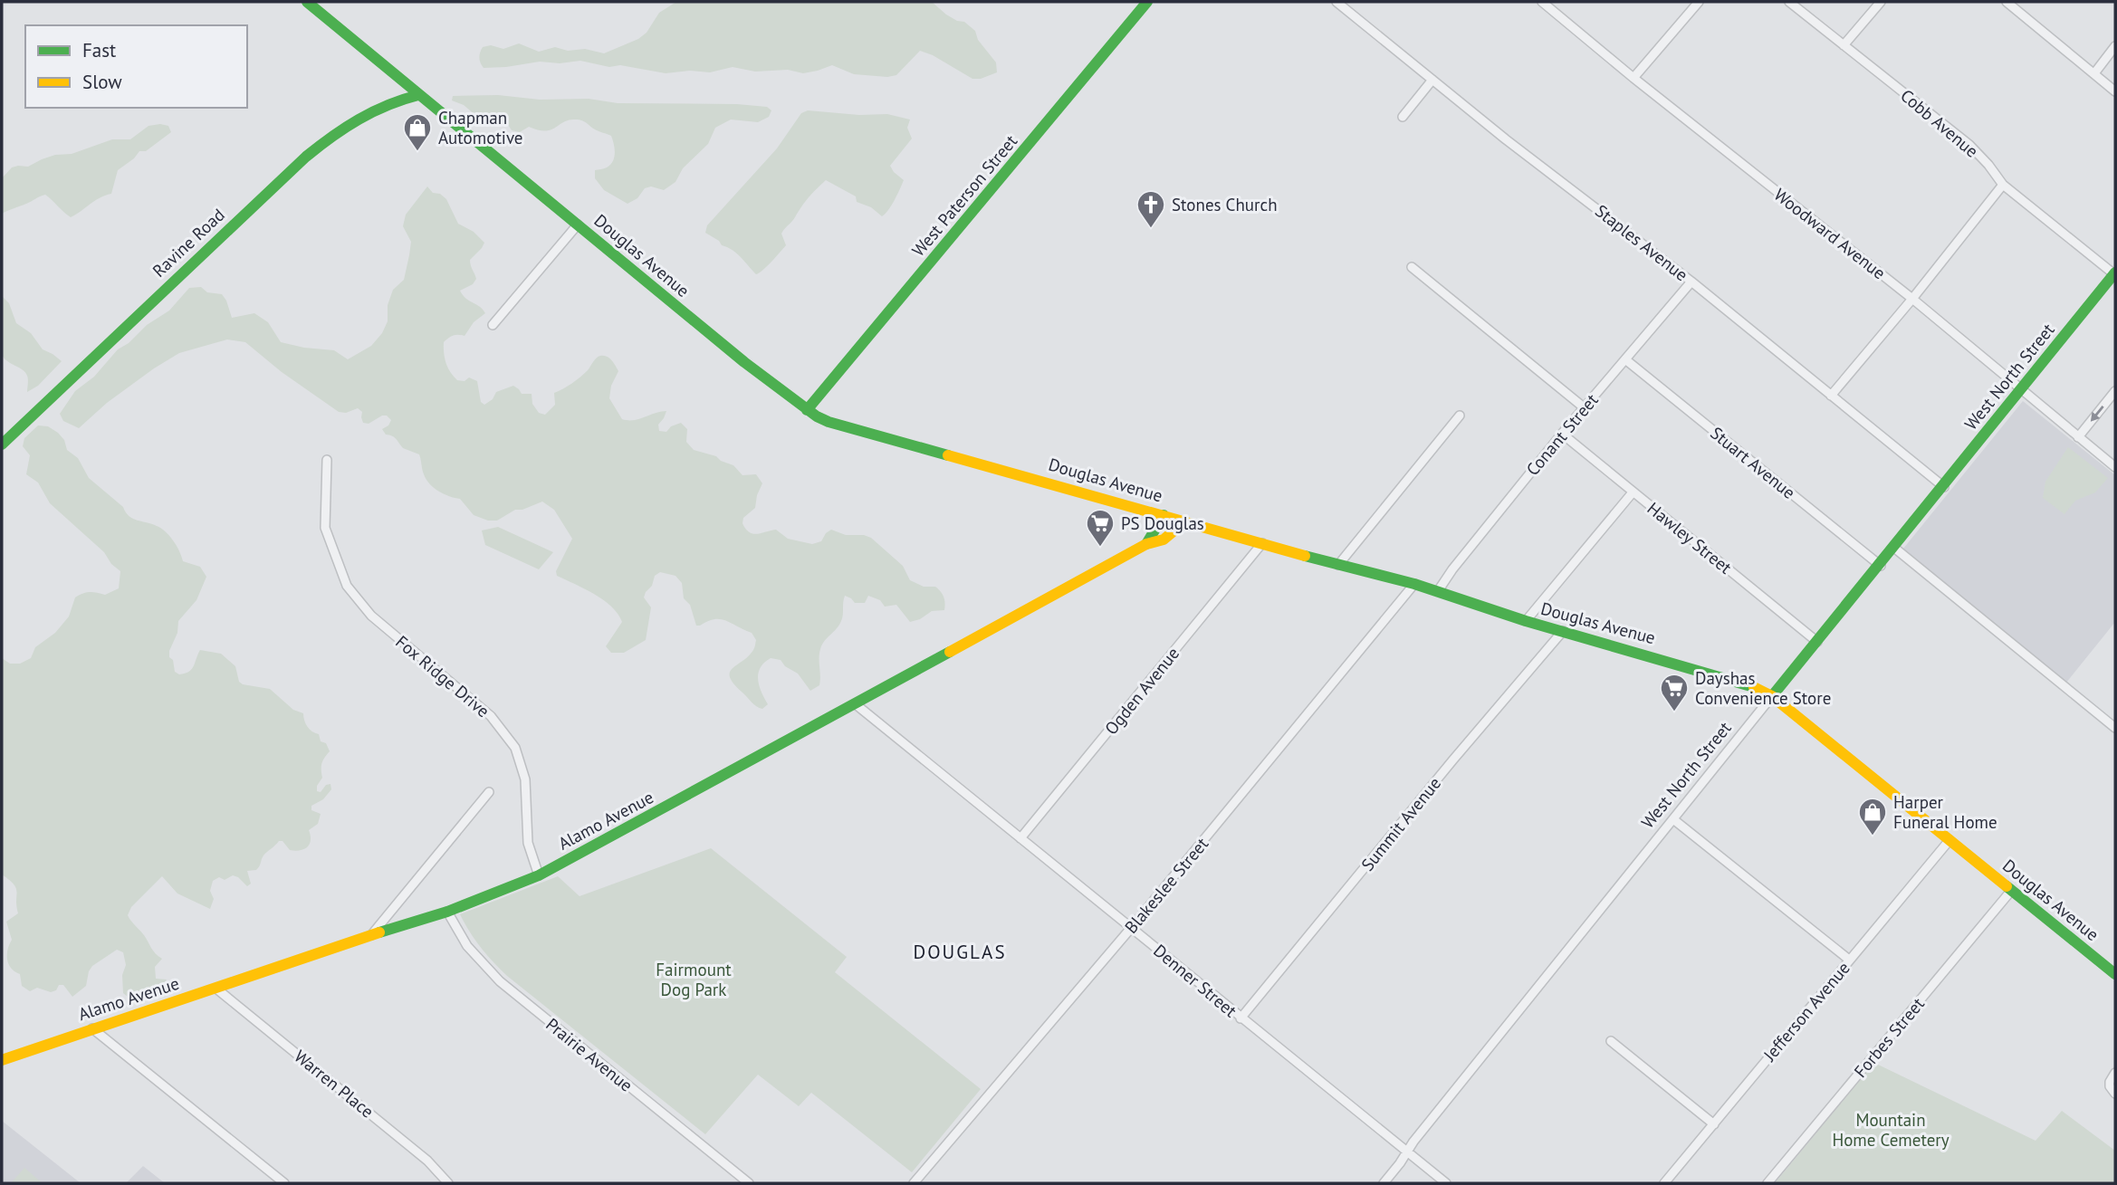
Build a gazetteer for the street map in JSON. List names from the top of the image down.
{
  "streets": {
    "street": [
      "Cobb Avenue",
      "West Paterson Street",
      "Woodward Avenue",
      "Ravine Road",
      "Staples Avenue",
      "Douglas Avenue",
      "West North Street",
      "Conant Street",
      "Stuart Avenue",
      "Hawley Street",
      "Fox Ridge Drive",
      "Ogden Avenue",
      "Alamo Avenue",
      "Summit Avenue",
      "Blakeslee Street",
      "Denner Street",
      "Jefferson Avenue",
      "Forbes Street",
      "Prairie Avenue",
      "Warren Place"
    ]
  },
  "crossings": [
    ["Cobb Avenue", "West North Street"],
    ["West Paterson Street", "Douglas Avenue"],
    ["Woodward Avenue", "West North Street"],
    ["Ravine Road", "Douglas Avenue"],
    ["Staples Avenue", "West North Street"],
    ["Staples Avenue", "Conant Street"],
    ["Douglas Avenue", "West North Street"],
    ["Douglas Avenue", "Conant Street"],
    ["Douglas Avenue", "Ogden Avenue"],
    ["Douglas Avenue", "Alamo Avenue"],
    ["Douglas Avenue", "Summit Avenue"],
    ["Douglas Avenue", "Blakeslee Street"],
    ["Douglas Avenue", "Jefferson Avenue"],
    ["Douglas Avenue", "Forbes Street"],
    ["West North Street", "Stuart Avenue"],
    ["West North Street", "Hawley Street"],
    ["West North Street", "Denner Street"],
    ["Conant Street", "Stuart Avenue"],
    ["Conant Street", "Hawley Street"],
    ["Fox Ridge Drive", "Alamo Avenue"],
    ["Ogden Avenue", "Denner Street"],
    ["Alamo Avenue", "Denner Street"],
    ["Alamo Avenue", "Prairie Avenue"],
    ["Alamo Avenue", "Warren Place"],
    ["Summit Avenue", "Denner Street"],
    ["Blakeslee Street", "Denner Street"]
  ],
  "districts": ["DOUGLAS"],
  "parks": ["Fairmount Dog Park", "Mountain Home Cemetery"],
  "places": {
    "shop": ["Chapman Automotive", "Harper Funeral Home"],
    "church": ["Stones Church"],
    "supermarket": ["PS Douglas", "Dayshas Convenience Store"]
  },
  "legend": ["Fast", "Slow"]
}
